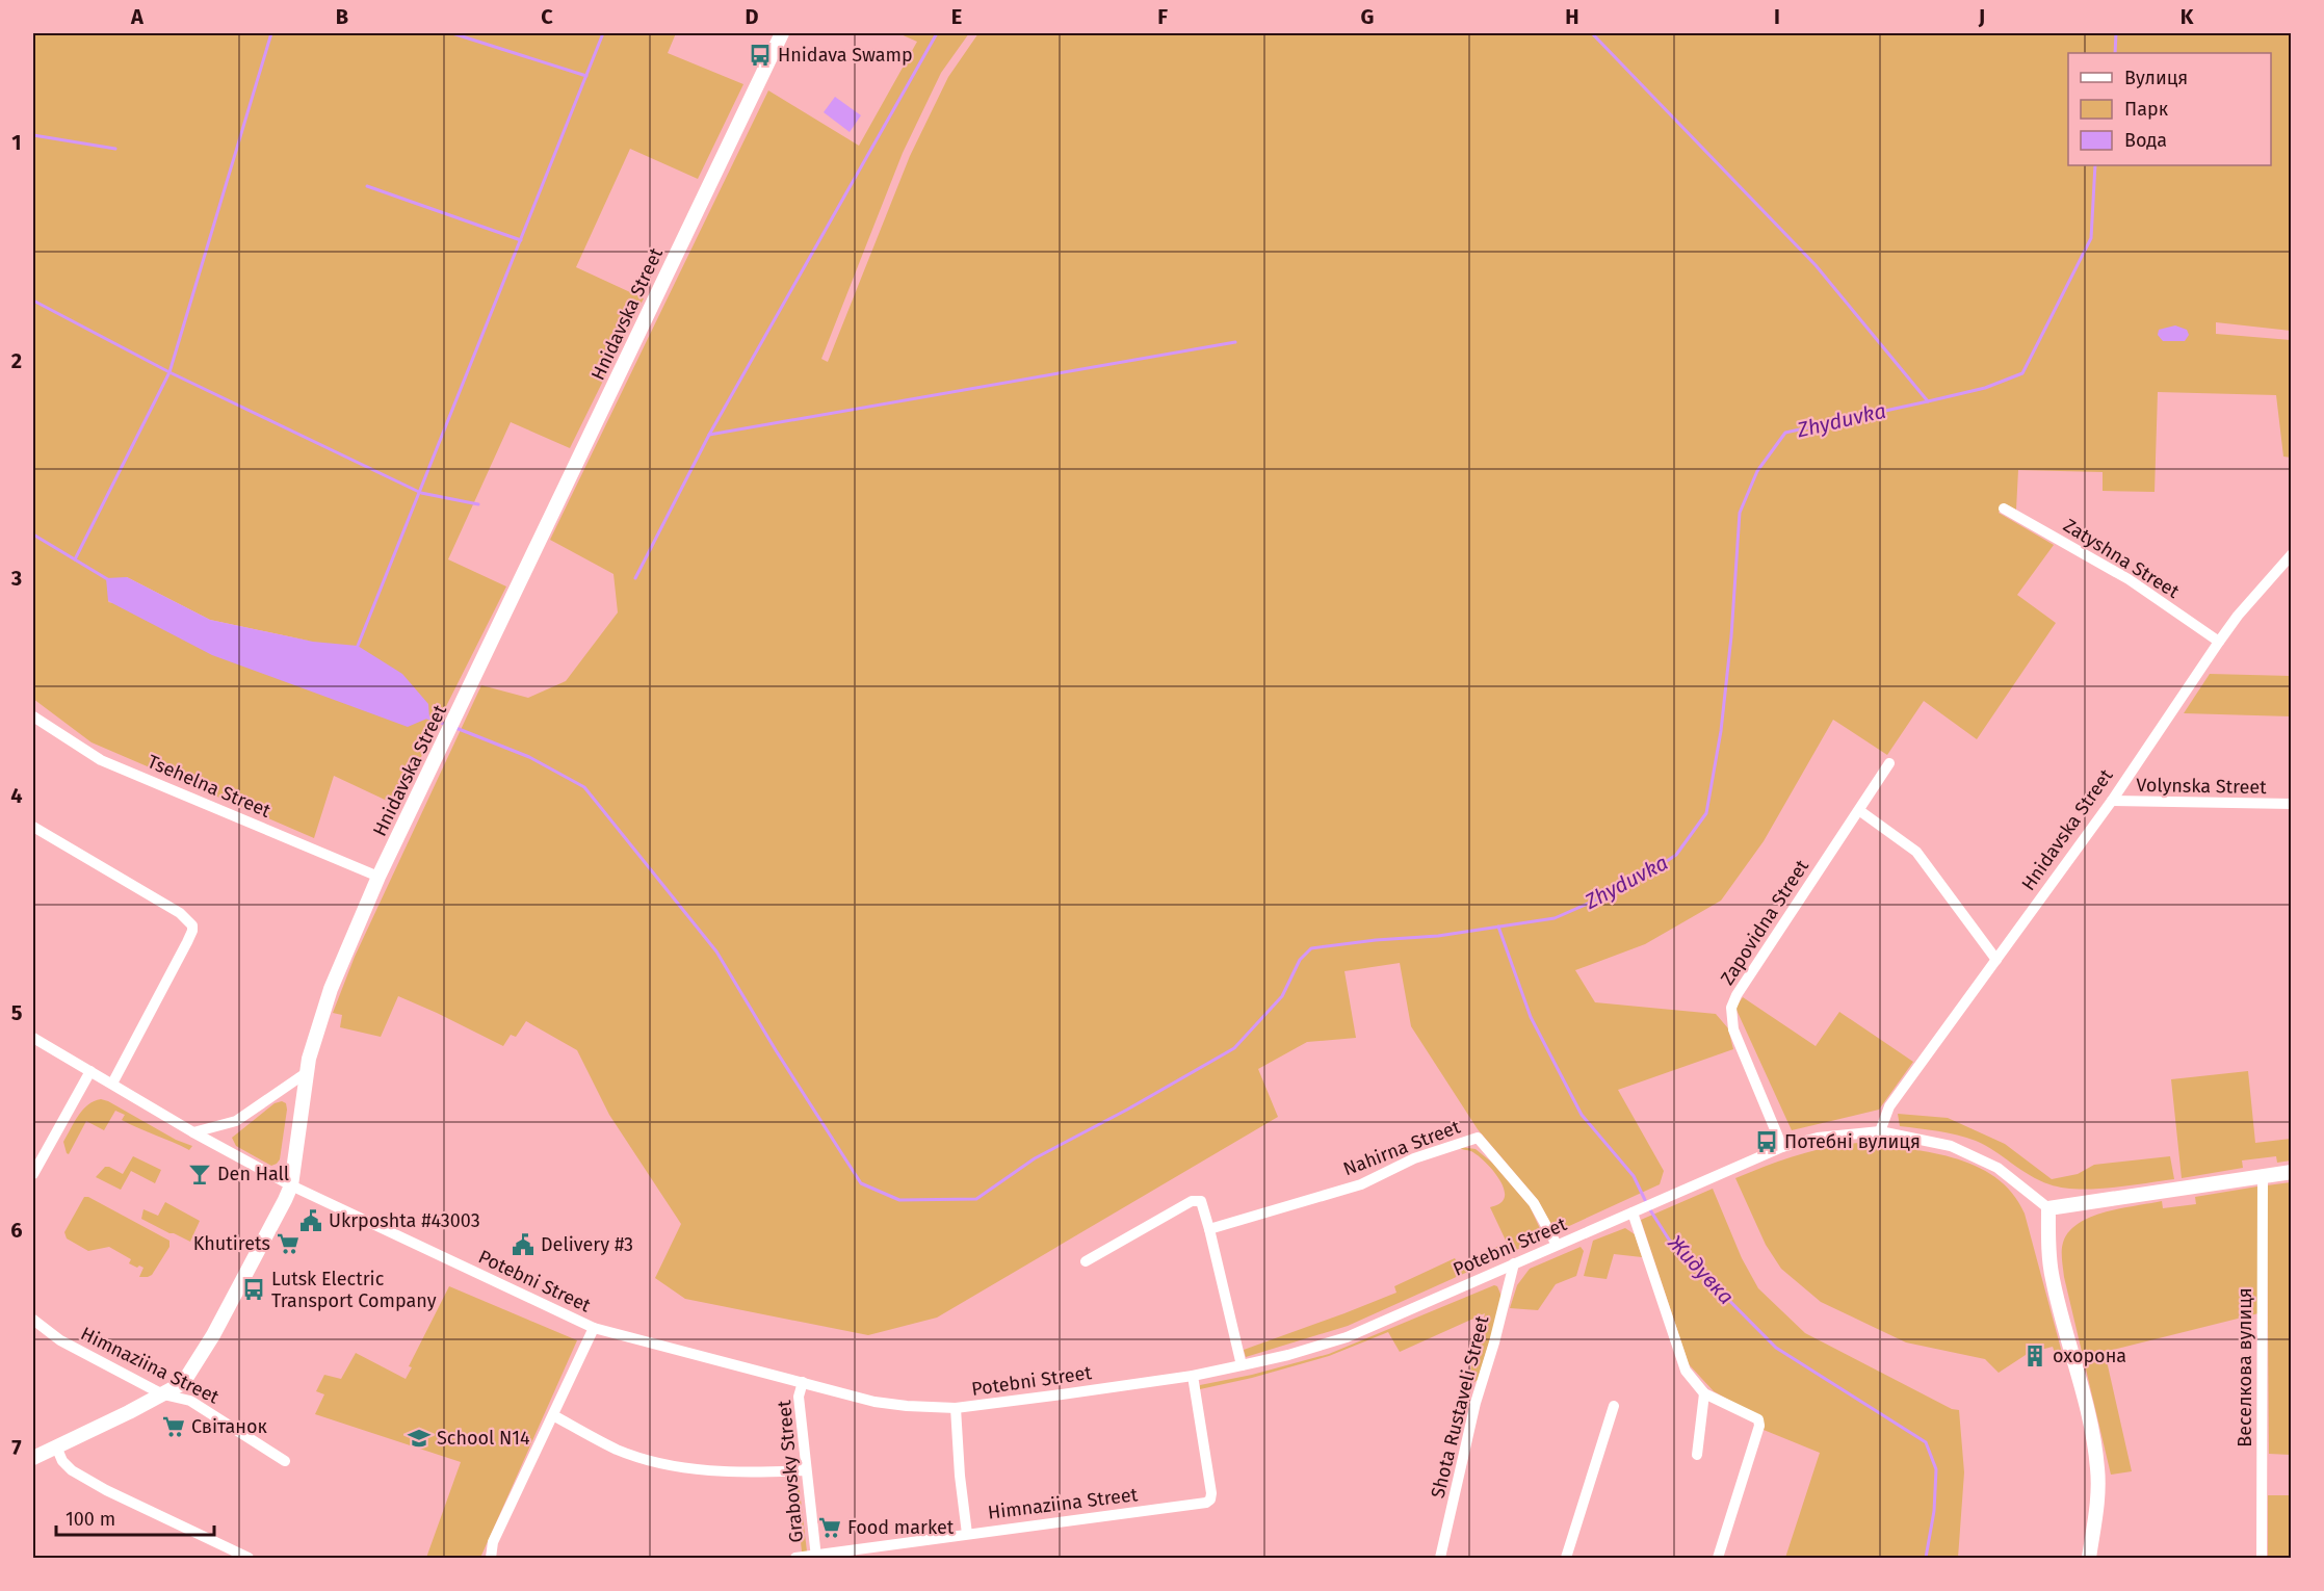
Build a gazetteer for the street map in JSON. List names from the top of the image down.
{
  "streets": {
    "main road": ["Hnidavska Street"],
    "street": [
      "Zatyshna Street",
      "Tsehelna Street",
      "Volynska Street",
      "Zapovidna Street",
      "Nahirna Street",
      "Potebni Street",
      "Himnaziina Street",
      "Веселкова вулиця",
      "Shota Rustaveli Street",
      "Grabovsky Street"
    ]
  },
  "crossings": [
    ["Hnidavska Street", "Zatyshna Street"],
    ["Hnidavska Street", "Tsehelna Street"],
    ["Hnidavska Street", "Volynska Street"],
    ["Hnidavska Street", "Potebni Street"],
    ["Hnidavska Street", "Himnaziina Street"],
    ["Zapovidna Street", "Potebni Street"],
    ["Nahirna Street", "Potebni Street"],
    ["Potebni Street", "Himnaziina Street"],
    ["Potebni Street", "Shota Rustaveli Street"],
    ["Potebni Street", "Grabovsky Street"],
    ["Himnaziina Street", "Grabovsky Street"]
  ],
  "water": ["Zhyduvka", "Жидувка"],
  "places": {
    "bus stop": ["Hnidava Swamp", "Потебні вулиця", "Lutsk Electric Transport Company"],
    "bar": ["Den Hall"],
    "public building": ["Ukrposhta #43003", "Delivery #3"],
    "supermarket": ["Khutirets", "Світанок", "Food market"],
    "building": ["охорона"],
    "school or university": ["School N14"]
  },
  "legend": ["Вулиця", "Парк", "Вода"],
  "scale_bar": "100 m",
  "grid": {
    "columns": [
      "A",
      "B",
      "C",
      "D",
      "E",
      "F",
      "G",
      "H",
      "I",
      "J",
      "K"
    ],
    "rows": [
      "1",
      "2",
      "3",
      "4",
      "5",
      "6",
      "7"
    ]
  }
}
